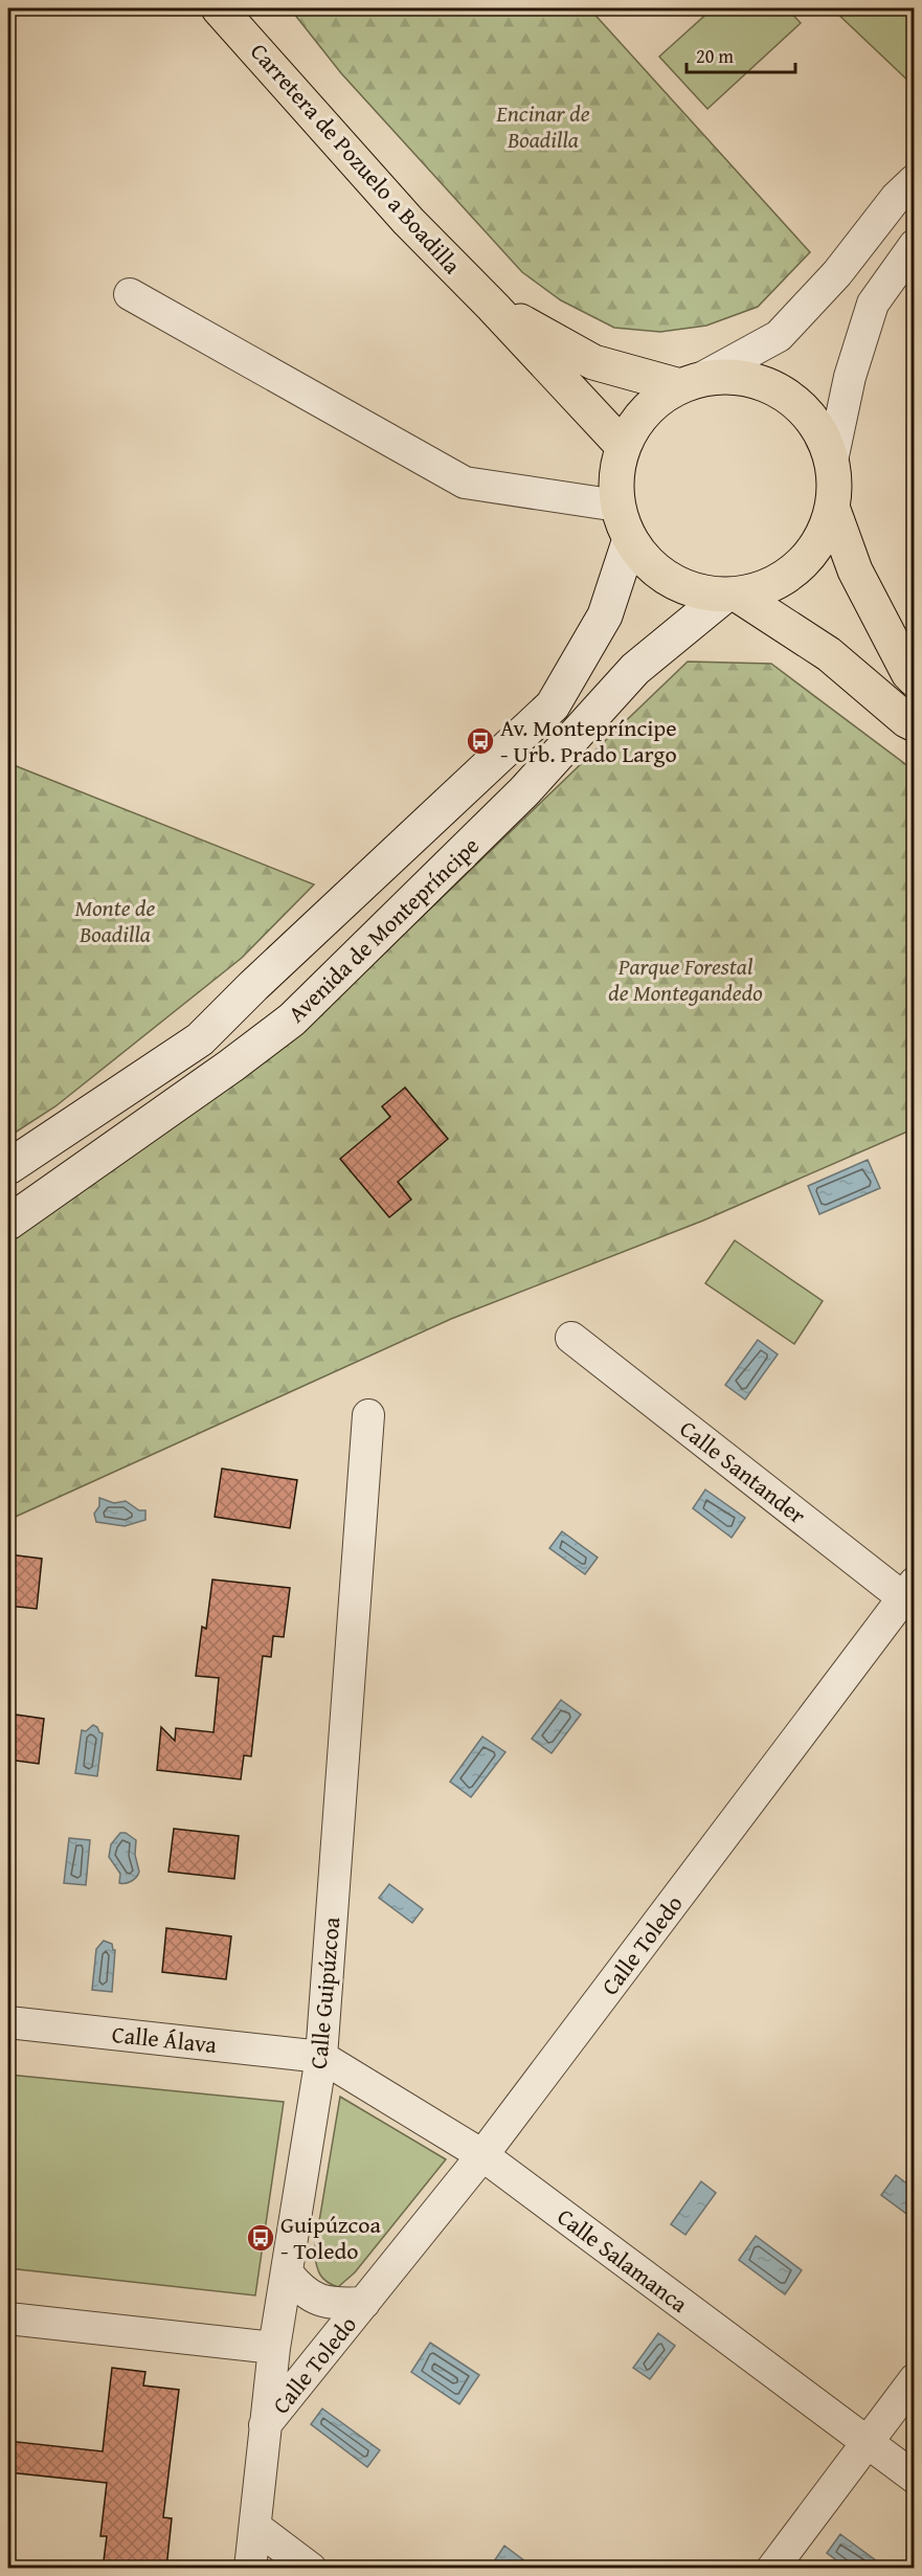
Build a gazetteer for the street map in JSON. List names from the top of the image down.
{
  "streets": {
    "main road": ["Carretera de Pozuelo a Boadilla"],
    "street": [
      "Avenida de Montepríncipe",
      "Calle Santander",
      "Calle Toledo",
      "Calle Guipúzcoa",
      "Calle Álava",
      "Calle Salamanca"
    ]
  },
  "crossings": [
    ["Carretera de Pozuelo a Boadilla", "Avenida de Montepríncipe"],
    ["Calle Santander", "Calle Toledo"],
    ["Calle Toledo", "Calle Guipúzcoa"],
    ["Calle Toledo", "Calle Salamanca"],
    ["Calle Guipúzcoa", "Calle Álava"],
    ["Calle Guipúzcoa", "Calle Salamanca"],
    ["Calle Álava", "Calle Salamanca"]
  ],
  "parks": ["Encinar de Boadilla", "Monte de Boadilla", "Parque Forestal de Montegandedo"],
  "places": {
    "bus stop": ["Av. Montepríncipe - Urb. Prado Largo", "Guipúzcoa - Toledo"]
  },
  "scale_bar": "20 m"
}
